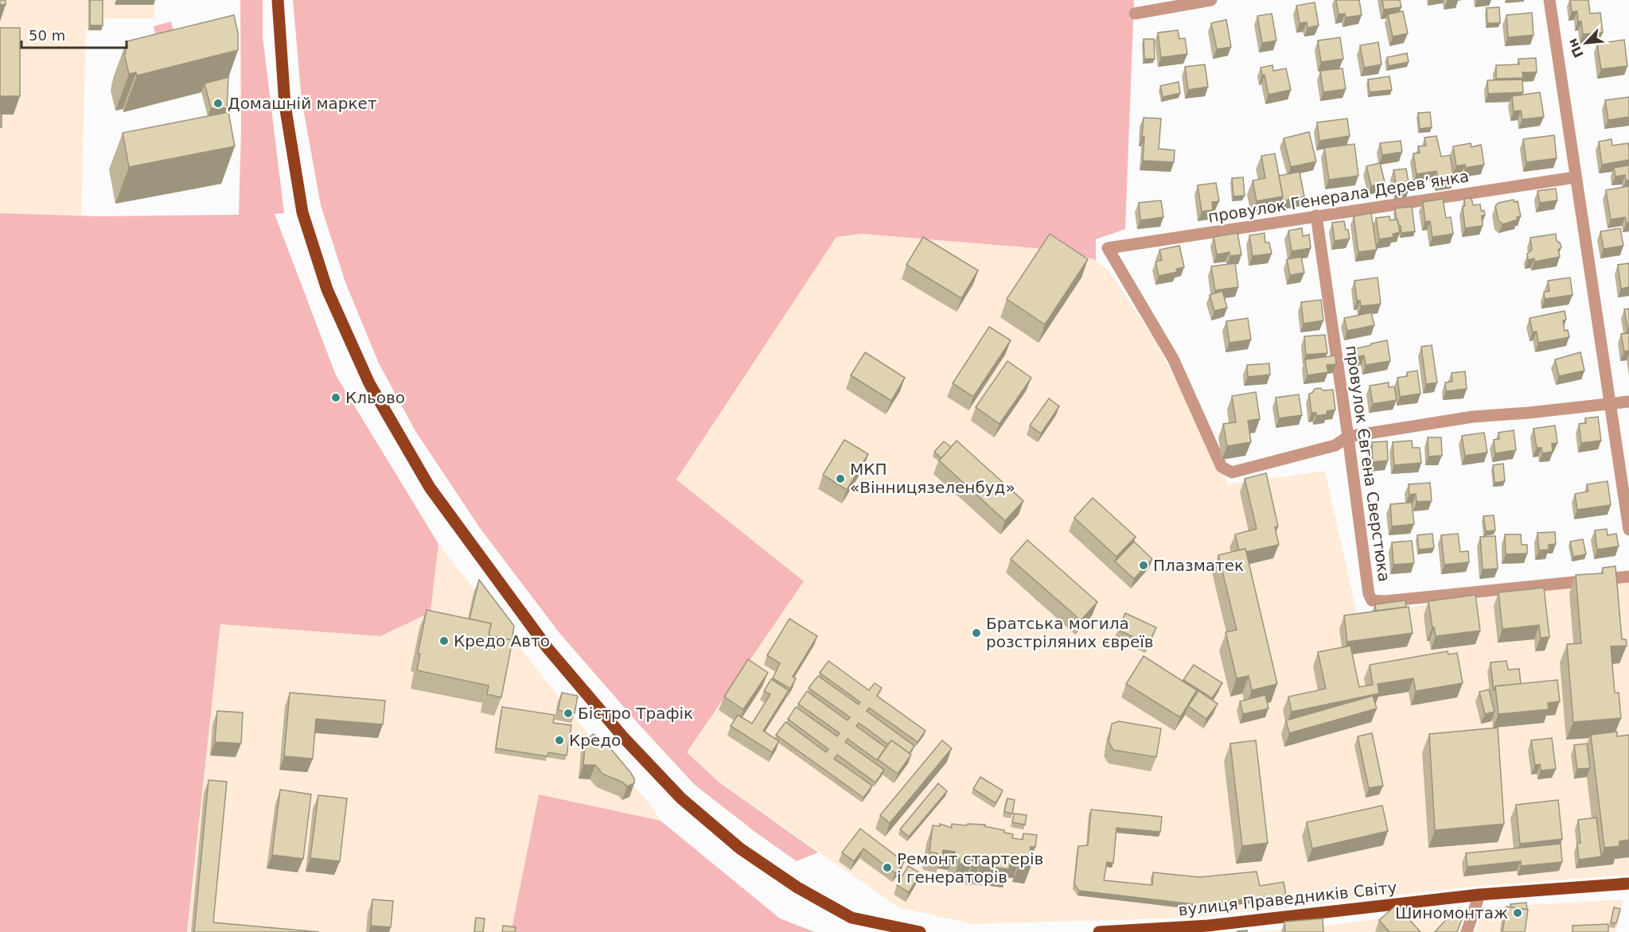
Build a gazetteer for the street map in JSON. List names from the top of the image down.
{
  "streets": {
    "main road": ["вулиця Праведників Світу"],
    "street": ["провулок Генерала Деревʼянка", "провулок Євгена Сверстюка"]
  },
  "crossings": [
    ["провулок Генерала Деревʼянка", "провулок Євгена Сверстюка"]
  ],
  "places": [
    "Домашній маркет",
    "Кльово",
    "МКП «Вінницязеленбуд»",
    "Плазматек",
    "Братська могила розстріляних євреїв",
    "Кредо Авто",
    "Бістро Трафік",
    "Кредо",
    "Ремонт стартерів і генераторів",
    "Шиномонтаж"
  ],
  "scale_bar": "50 m",
  "north": "bottom left"
}
